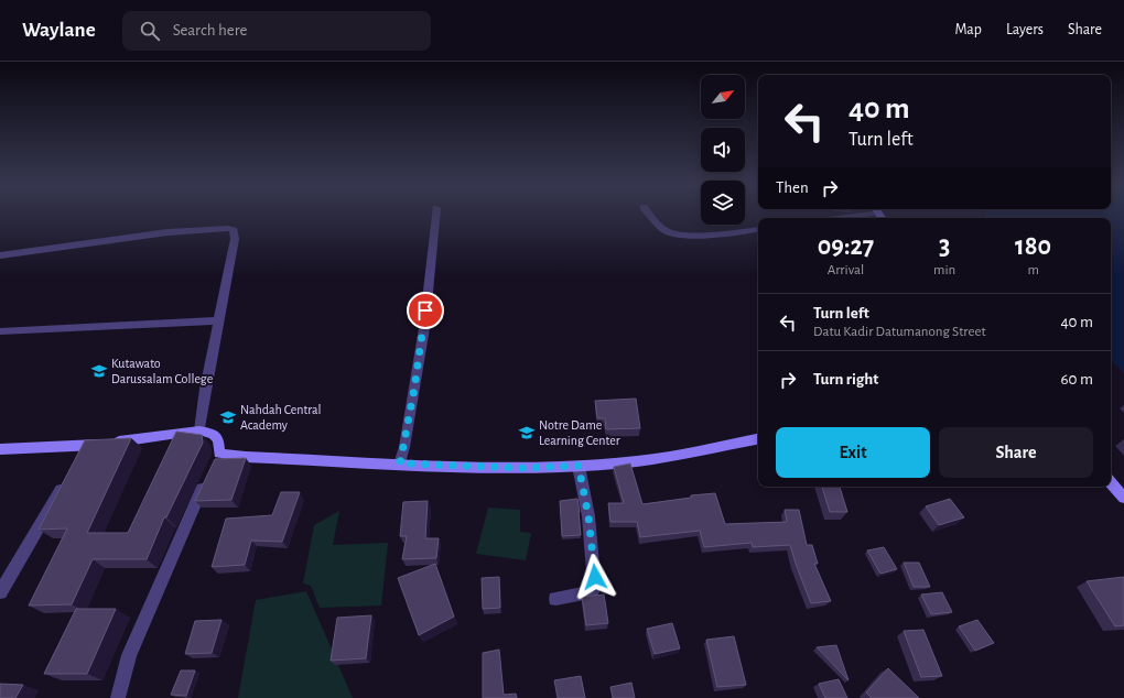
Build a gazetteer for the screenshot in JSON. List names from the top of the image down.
{
  "places": {
    "school or university": ["Kutawato Darussalam College", "Nahdah Central Academy", "Notre Dame Learning Center"]
  },
  "north": "top right",
  "page": {
    "header": "Waylane",
    "search": "Search here",
    "nav": ["Map", "Layers", "Share"],
    "turn": ["40 m", "Turn left"],
    "then": "Then",
    "eta": [
      "09:27",
      "Arrival",
      "3",
      "min",
      "180",
      "m"
    ],
    "list": [
      {
        "name": "Turn left",
        "note": "Datu Kadir Datumanong Street",
        "value": "40 m"
      },
      {
        "name": "Turn right",
        "value": "60 m"
      }
    ],
    "buttons": ["Exit", "Share"]
  }
}
